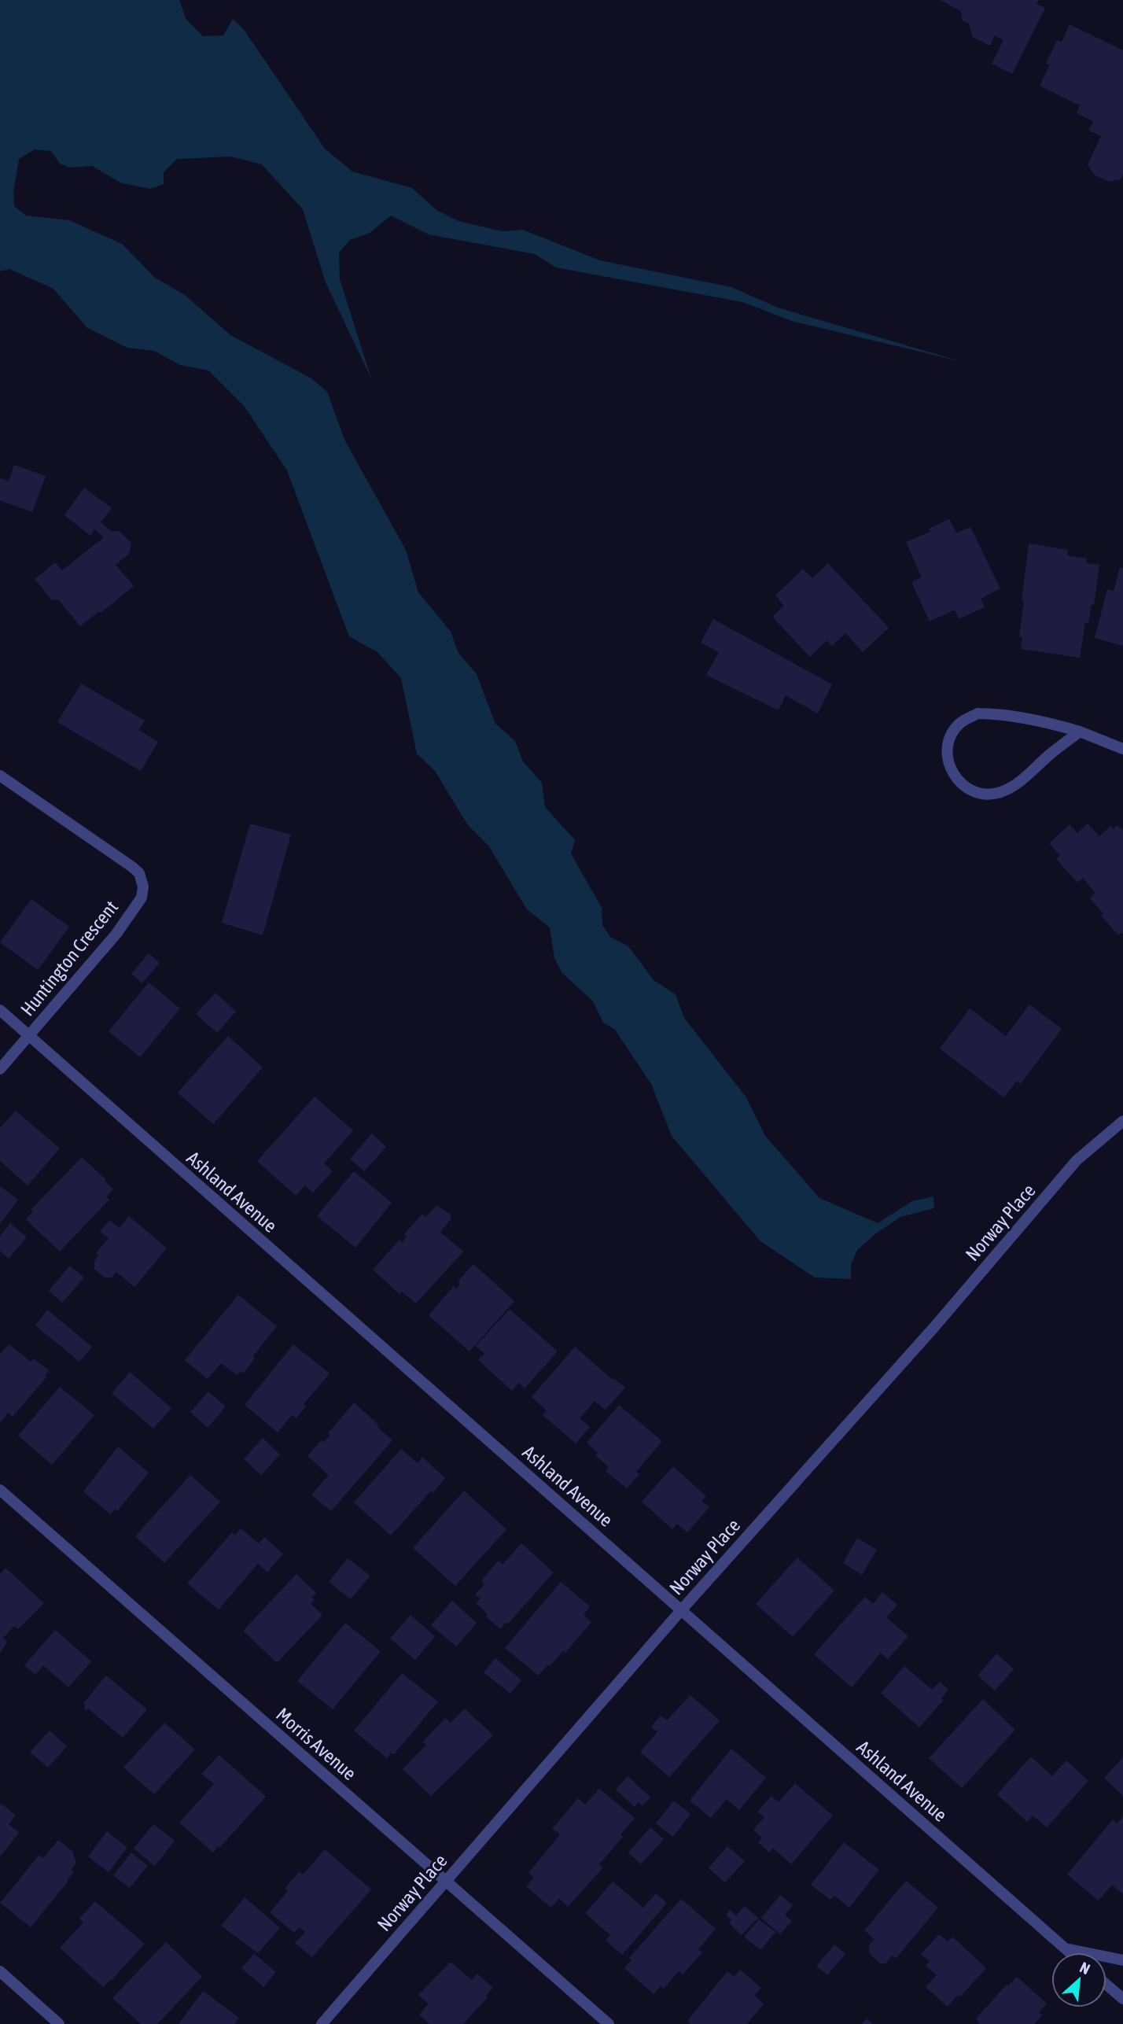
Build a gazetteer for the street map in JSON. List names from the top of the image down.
{
  "streets": {
    "street": [
      "Huntington Crescent",
      "Ashland Avenue",
      "Norway Place",
      "Morris Avenue"
    ]
  },
  "crossings": [
    ["Huntington Crescent", "Ashland Avenue"],
    ["Ashland Avenue", "Norway Place"],
    ["Norway Place", "Morris Avenue"]
  ],
  "north": "top right"
}
